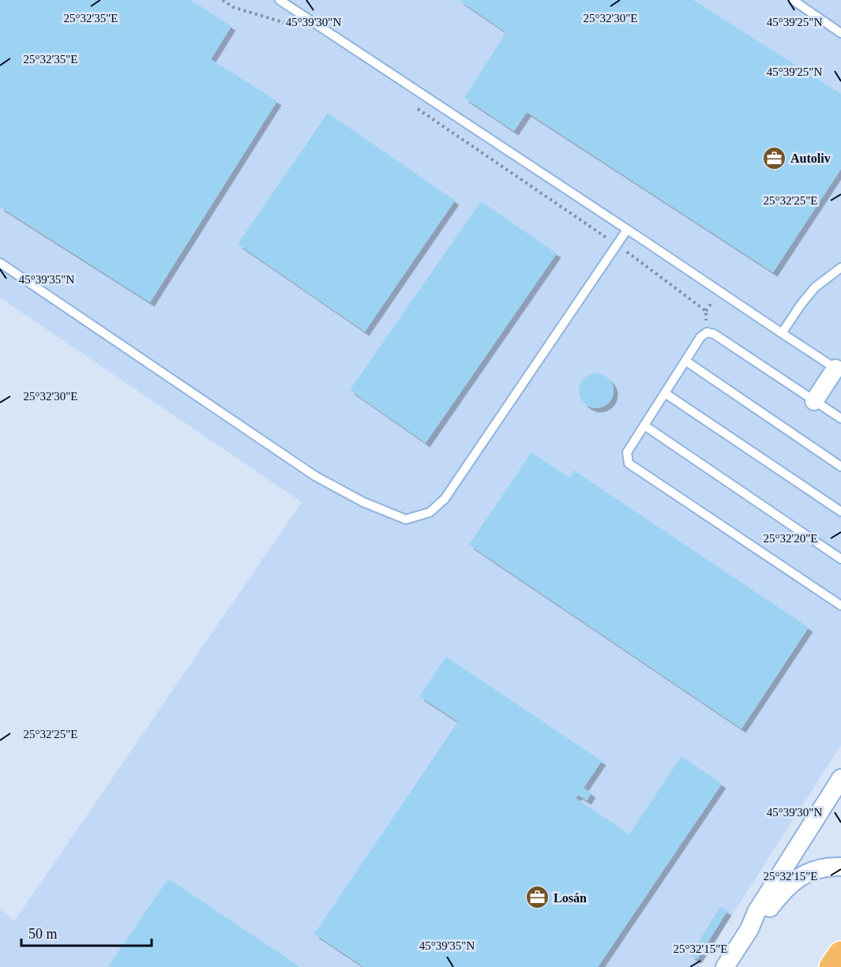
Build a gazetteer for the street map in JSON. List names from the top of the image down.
{
  "places": {
    "office": ["Autoliv", "Losán"]
  },
  "scale_bar": "50 m",
  "coordinates": [
    "25°32'35\"E",
    "25°32'30\"E",
    "45°39'25\"N",
    "45°39'30\"N",
    "25°32'25\"E",
    "45°39'35\"N",
    "25°32'20\"E",
    "25°32'15\"E"
  ]
}
